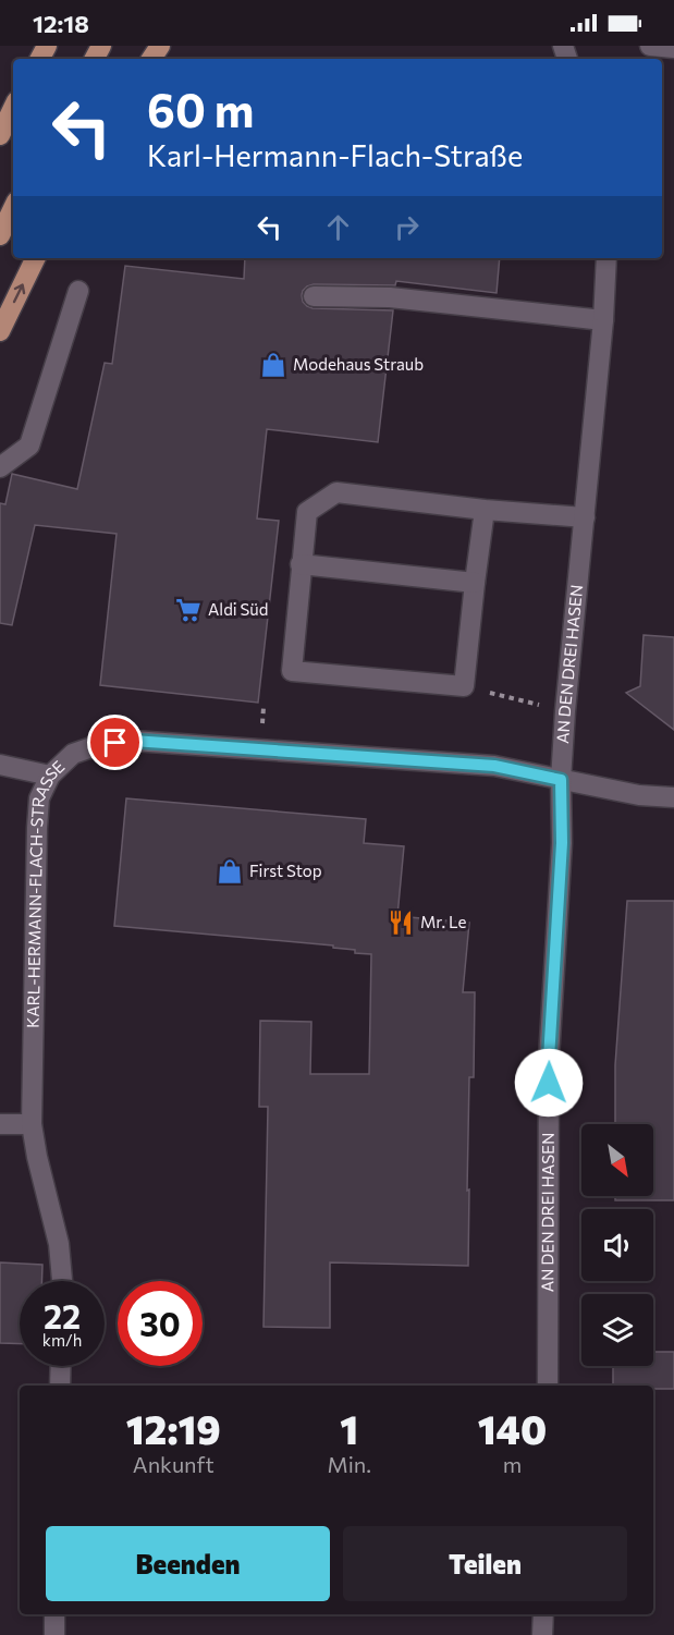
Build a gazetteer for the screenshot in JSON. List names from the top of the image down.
{
  "streets": {
    "street": ["AN DEN DREI HASEN", "KARL-HERMANN-FLACH-STRASSE"]
  },
  "crossings": [
    ["AN DEN DREI HASEN", "KARL-HERMANN-FLACH-STRASSE"]
  ],
  "places": {
    "shop": ["Modehaus Straub", "First Stop"],
    "supermarket": ["Aldi Süd"],
    "restaurant": ["Mr. Le"]
  },
  "north": "bottom right",
  "page": {
    "status": "12:18",
    "turn": ["60 m", "Karl-Hermann-Flach-Straße"],
    "speed": "22 km/h",
    "limit": "30",
    "eta": [
      "12:19",
      "Ankunft",
      "1",
      "Min.",
      "140",
      "m"
    ],
    "buttons": ["Beenden", "Teilen"]
  }
}
